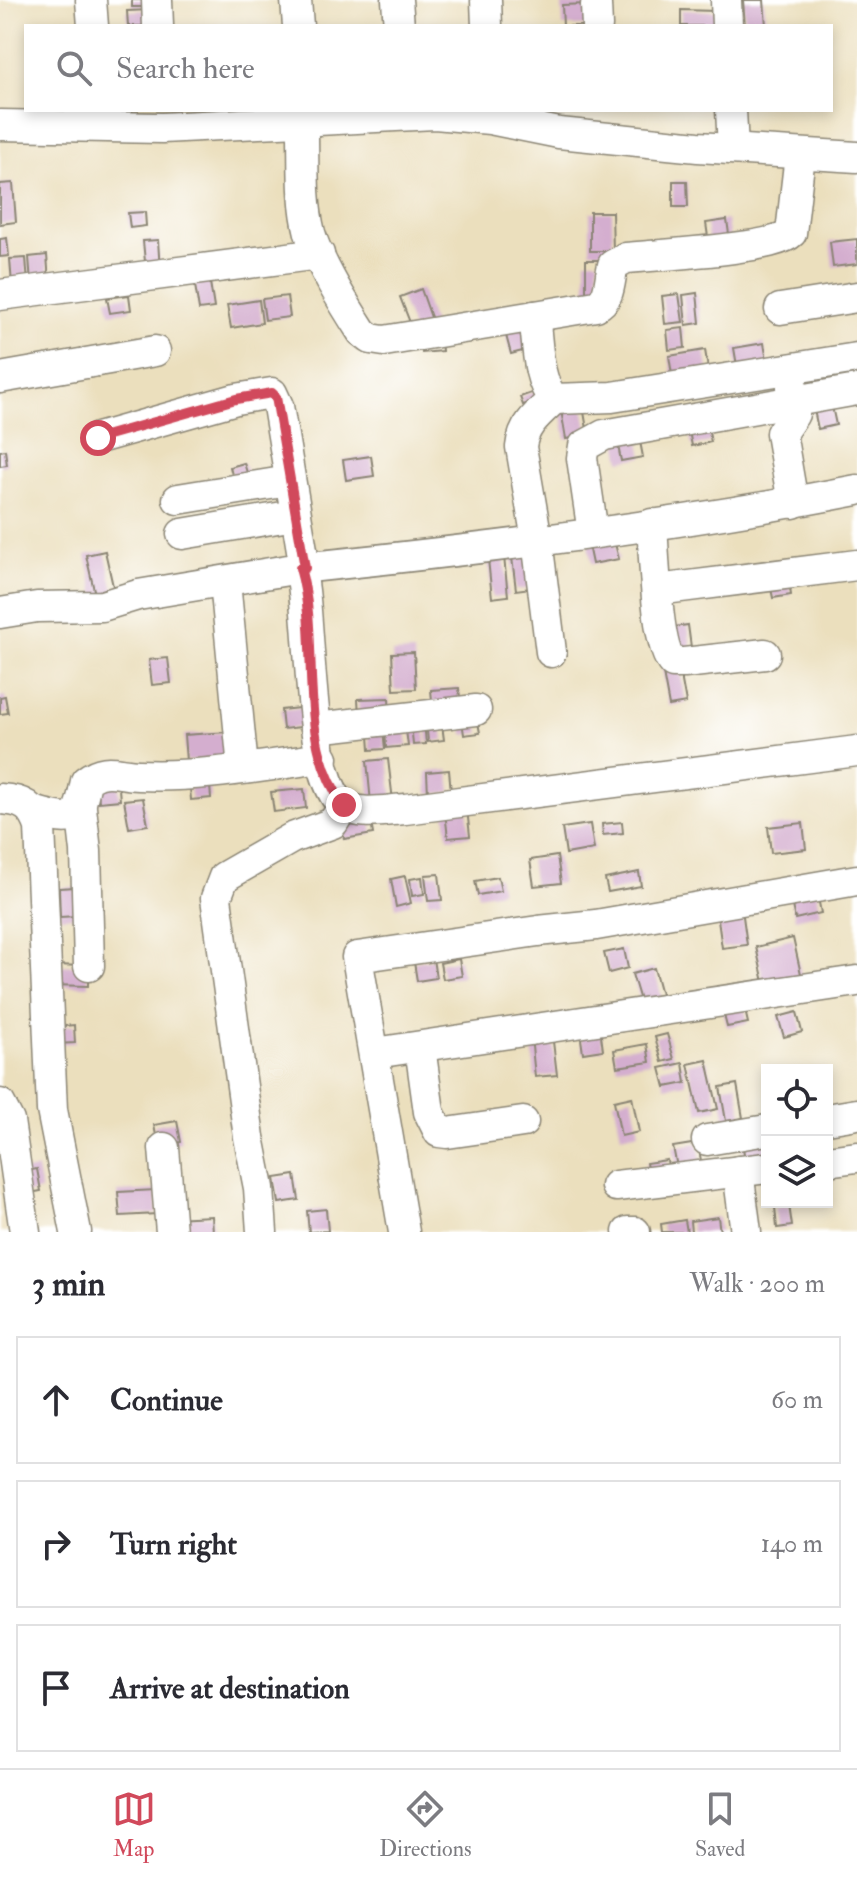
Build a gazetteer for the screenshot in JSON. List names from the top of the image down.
{
  "page": {
    "search": "Search here",
    "heading": ["3 min", "Walk · 200 m"],
    "list": [
      ["Continue", "60 m"],
      ["Turn right", "140 m"],
      "Arrive at destination"
    ],
    "nav": ["Map", "Directions", "Saved"]
  }
}
